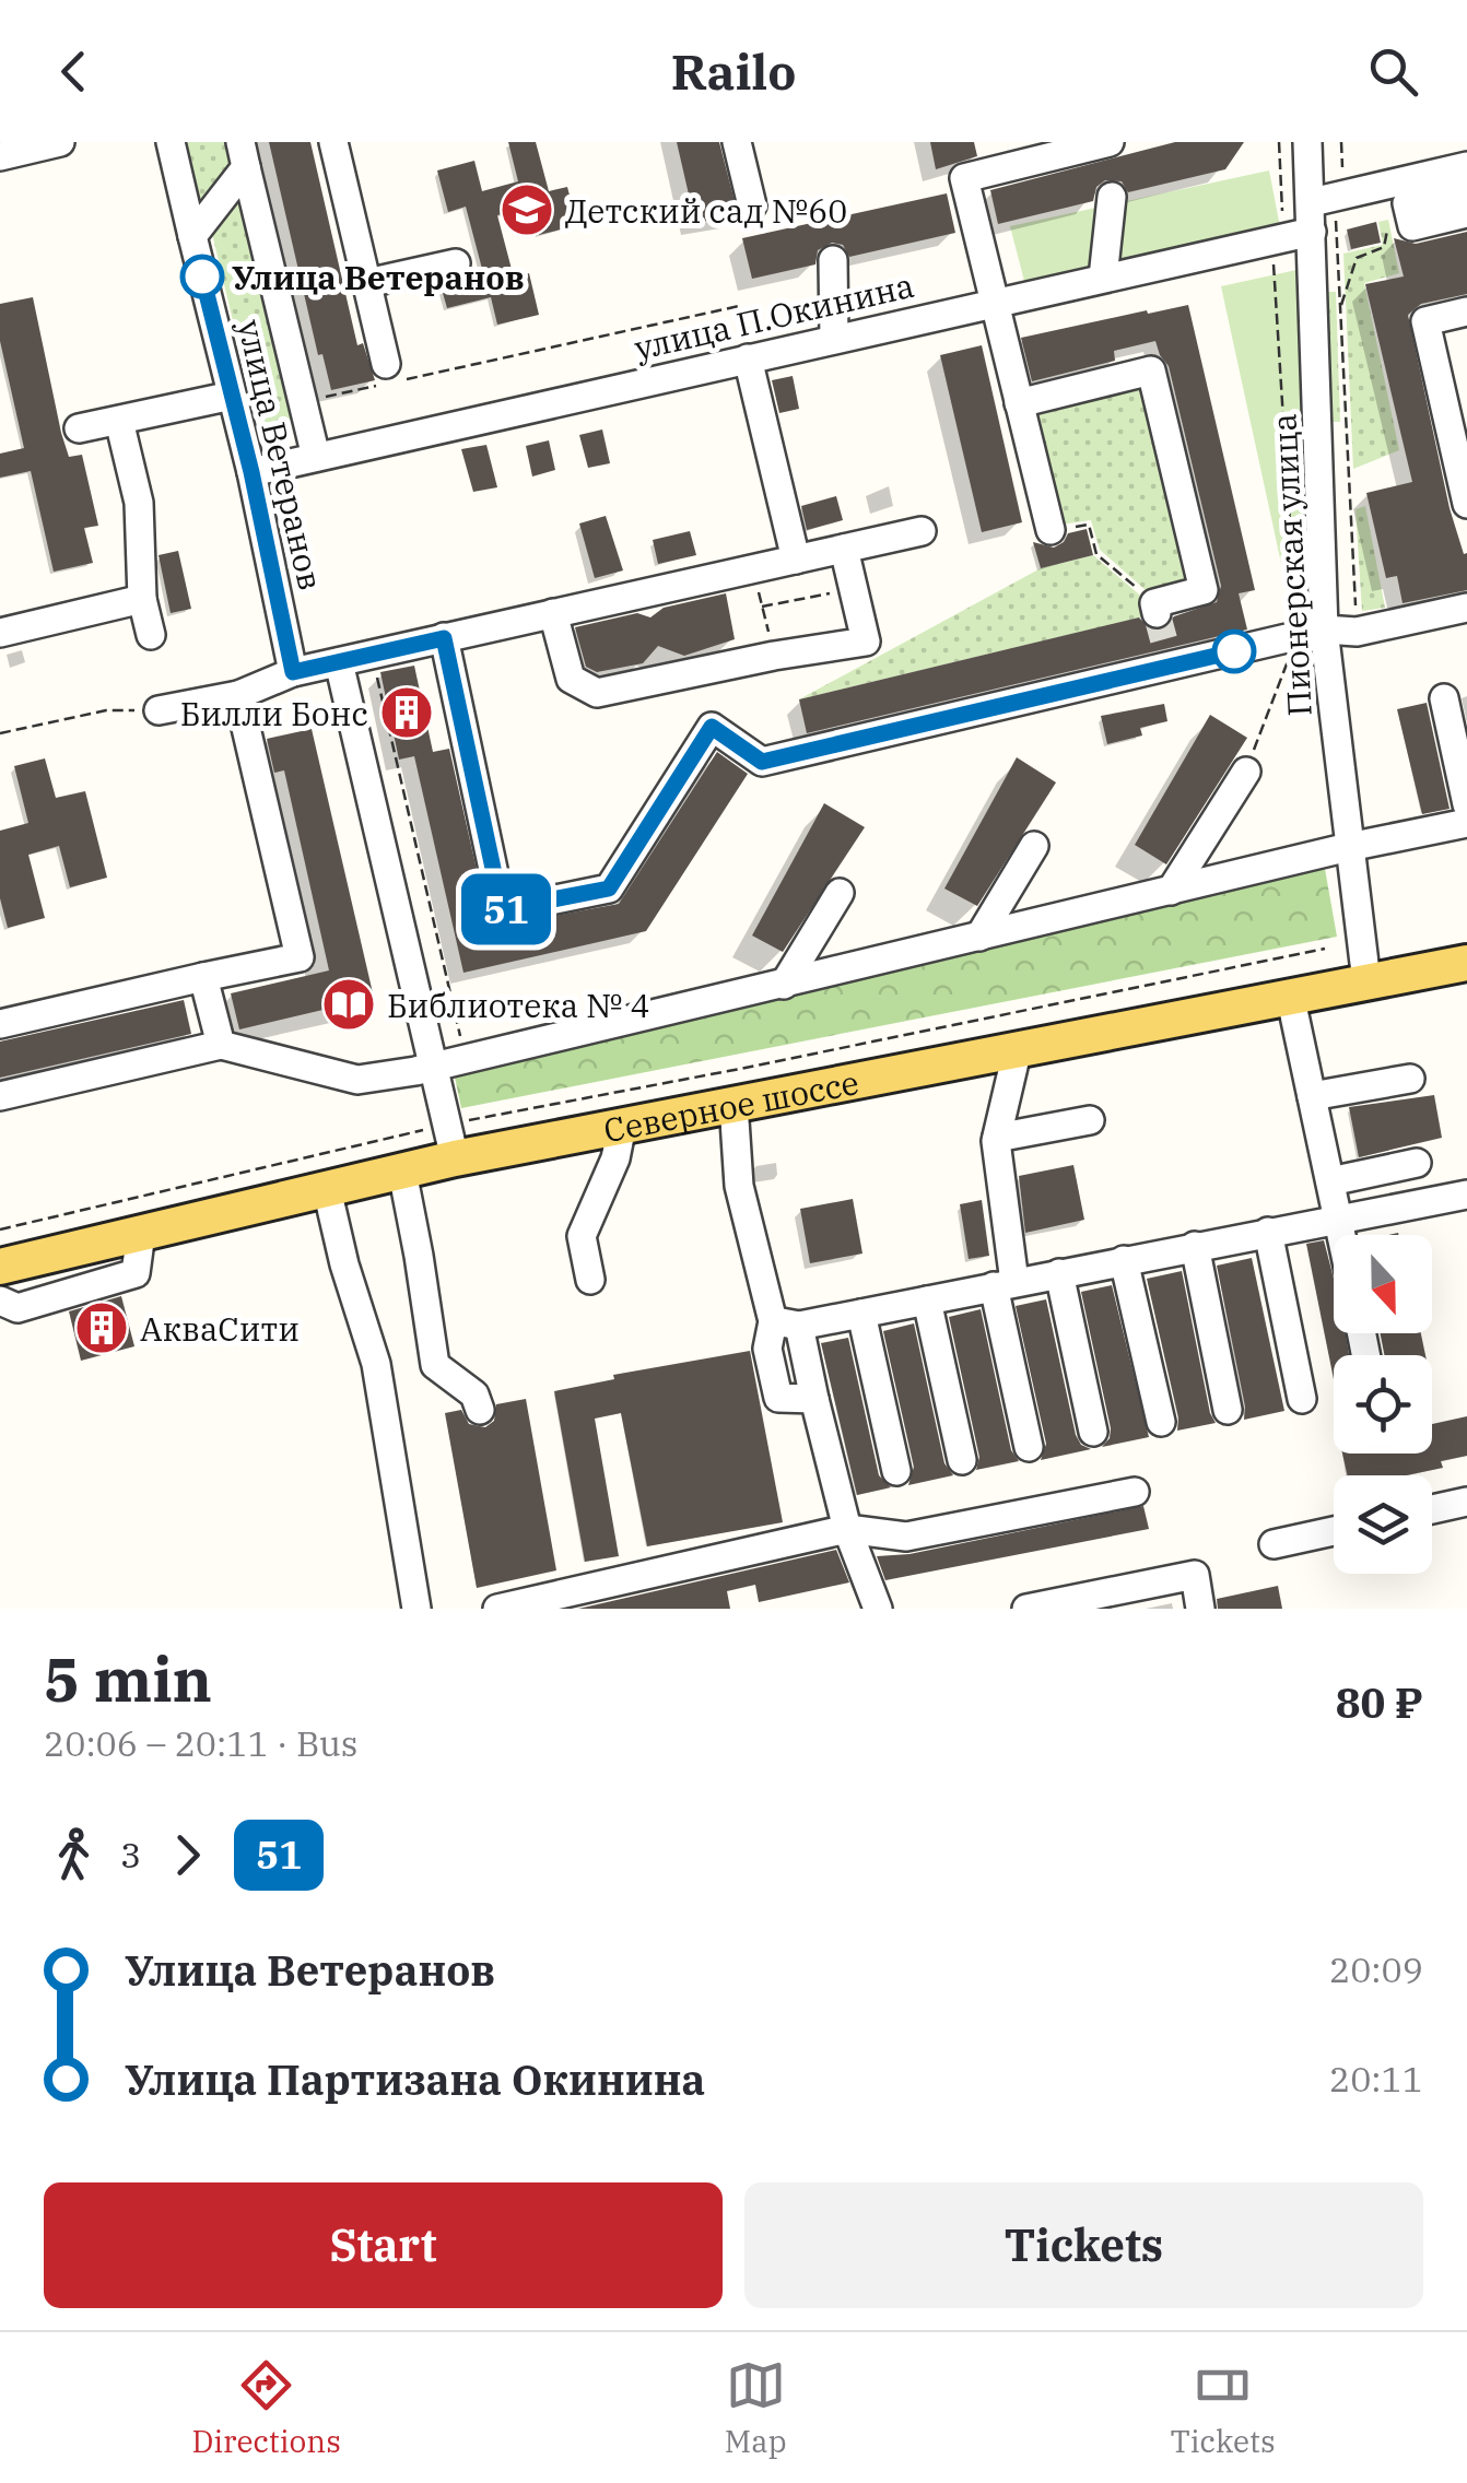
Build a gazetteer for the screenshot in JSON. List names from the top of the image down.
{
  "streets": {
    "main road": ["Северное шоссе"],
    "street": ["улица П.Окинина", "улица Ветеранов", "Пионерская улица"]
  },
  "crossings": [
    ["улица П.Окинина", "улица Ветеранов"],
    ["улица П.Окинина", "Пионерская улица"],
    ["Пионерская улица", "Северное шоссе"]
  ],
  "places": {
    "school or university": ["Детский сад №60"],
    "other": ["Улица Ветеранов"],
    "building": ["Билли Бонс", "АкваСити"],
    "library": ["Библиотека № 4"]
  },
  "lines": ["bus line 51"],
  "north": "bottom",
  "page": {
    "header": "Railo",
    "on_map": "51",
    "heading": ["5 min", "20:06 – 20:11 · Bus", "80 ₽"],
    "legs": ["3", "51"],
    "list": [
      {
        "name": "Улица Ветеранов",
        "value": "20:09"
      },
      {
        "name": "Улица Партизана Окинина",
        "value": "20:11"
      }
    ],
    "buttons": ["Start", "Tickets"],
    "tabs": ["Directions", "Map", "Tickets"]
  }
}
